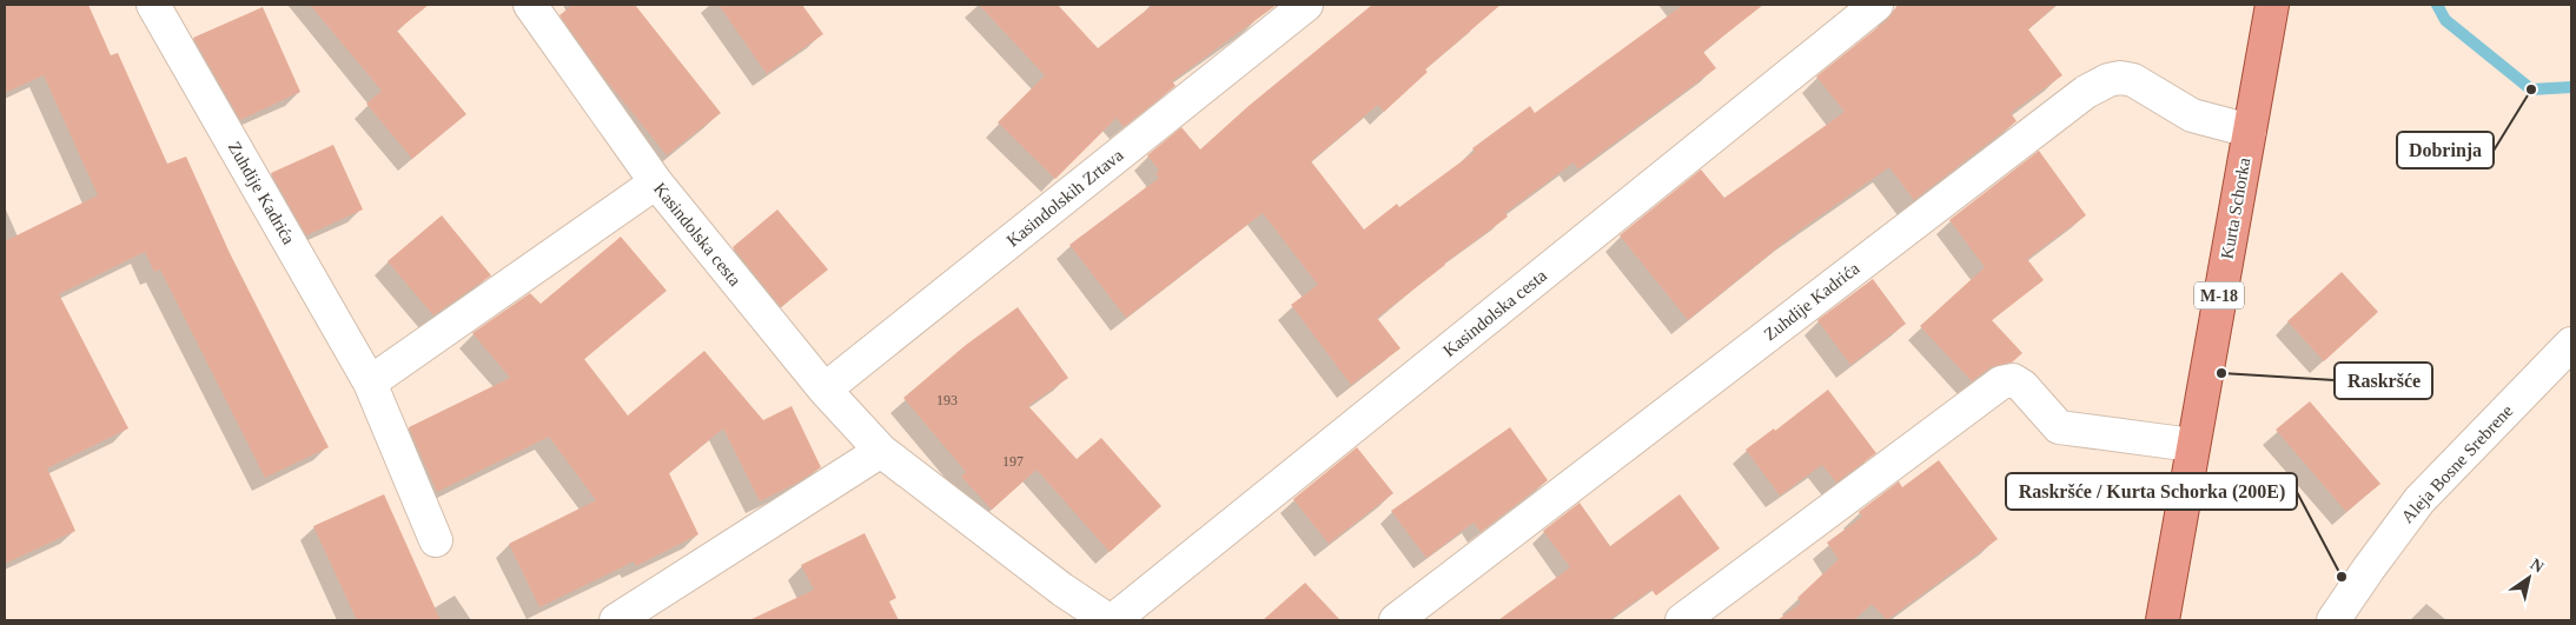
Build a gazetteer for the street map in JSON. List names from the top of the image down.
{
  "streets": {
    "main road": ["Kurta Schorka", "M-18"],
    "street": [
      "Zuhdije Kadrića",
      "Kasindolskih Zrtava",
      "Kasindolska cesta",
      "Aleja Bosne Srebrene"
    ]
  },
  "crossings": [
    ["Zuhdije Kadrića", "Kurta Schorka"],
    ["Kasindolskih Zrtava", "Kasindolska cesta"]
  ],
  "places": ["Dobrinja", "Raskršće", "Raskršće / Kurta Schorka (200E)"],
  "house_numbers": ["193", "197"],
  "north": "top right"
}
